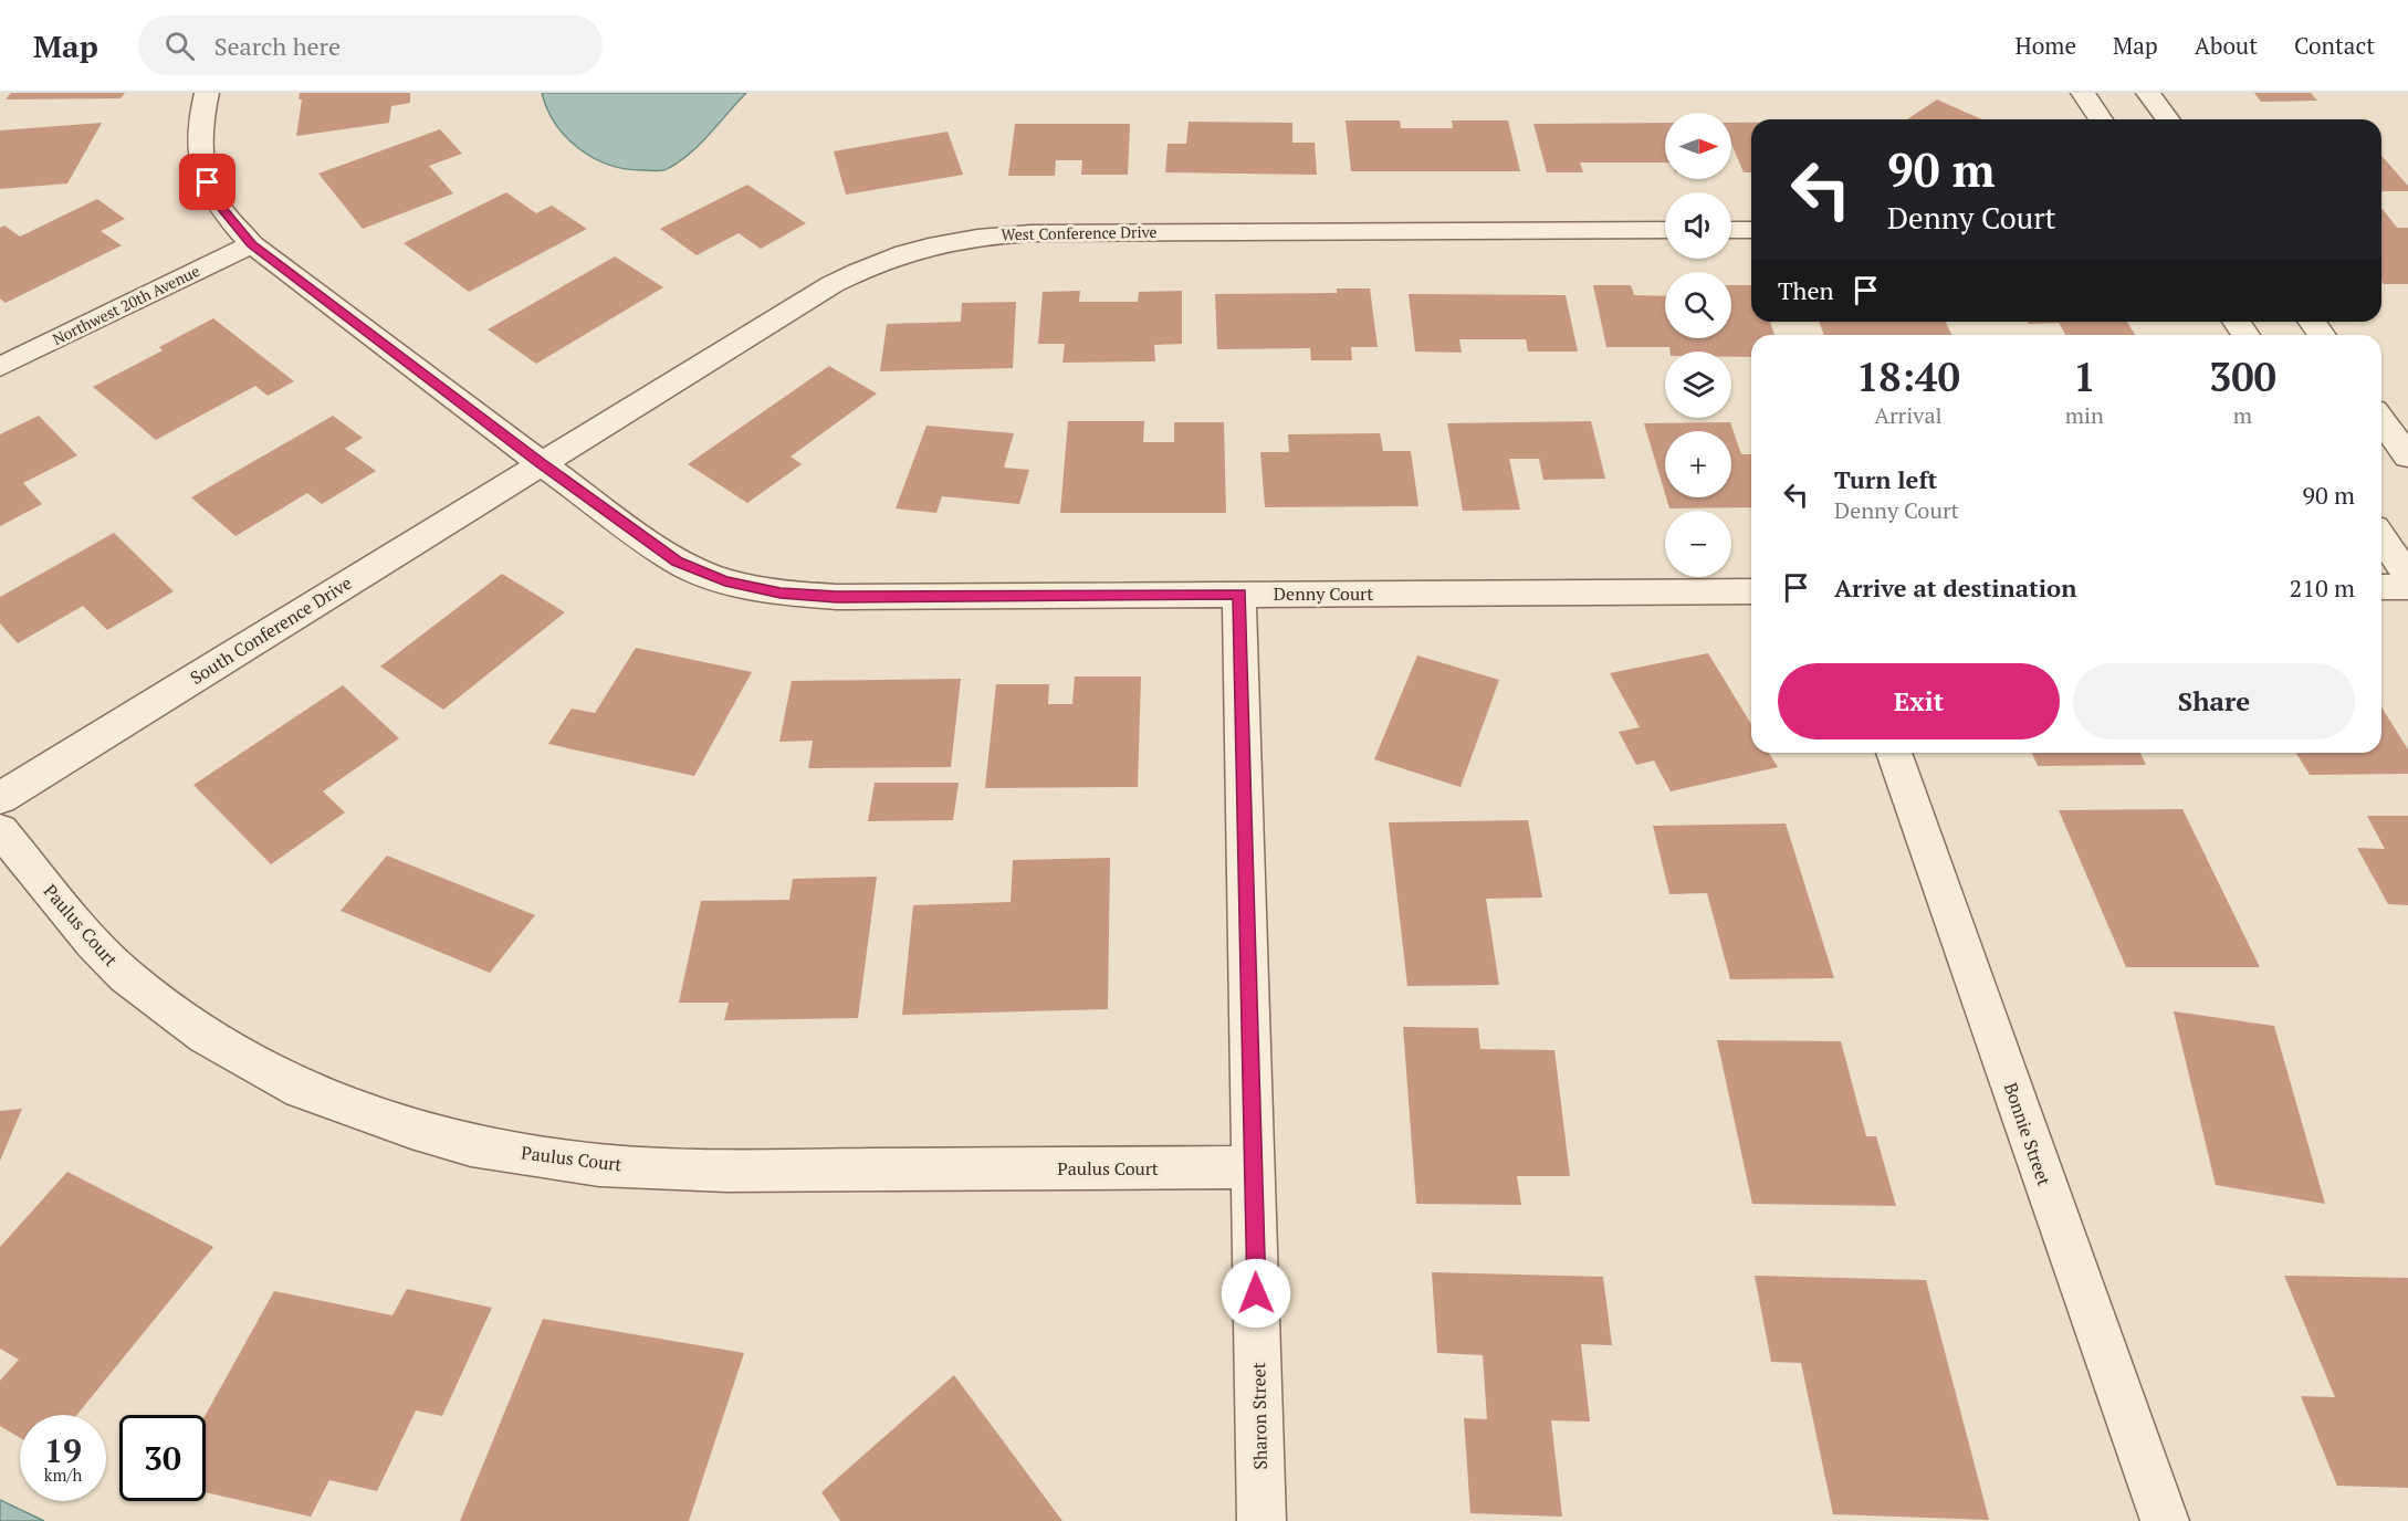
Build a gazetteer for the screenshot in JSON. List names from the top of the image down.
{
  "streets": {
    "street": [
      "West Conference Drive",
      "Northwest 20th Avenue",
      "Denny Court",
      "South Conference Drive",
      "Paulus Court",
      "Bonnie Street",
      "Sharon Street"
    ]
  },
  "crossings": [
    ["West Conference Drive", "Denny Court"],
    ["West Conference Drive", "South Conference Drive"],
    ["Northwest 20th Avenue", "Denny Court"],
    ["Denny Court", "South Conference Drive"],
    ["Denny Court", "Sharon Street"],
    ["Paulus Court", "Sharon Street"]
  ],
  "north": "right",
  "page": {
    "header": "Map",
    "search": "Search here",
    "nav": [
      "Home",
      "Map",
      "About",
      "Contact"
    ],
    "map_buttons": ["+", "−"],
    "turn": ["90 m", "Denny Court"],
    "then": "Then",
    "eta": [
      "18:40",
      "Arrival",
      "1",
      "min",
      "300",
      "m"
    ],
    "list": [
      {
        "name": "Turn left",
        "note": "Denny Court",
        "value": "90 m"
      },
      {
        "name": "Arrive at destination",
        "value": "210 m"
      }
    ],
    "buttons": ["Exit", "Share"],
    "speed": "19 km/h",
    "limit": "30"
  }
}
